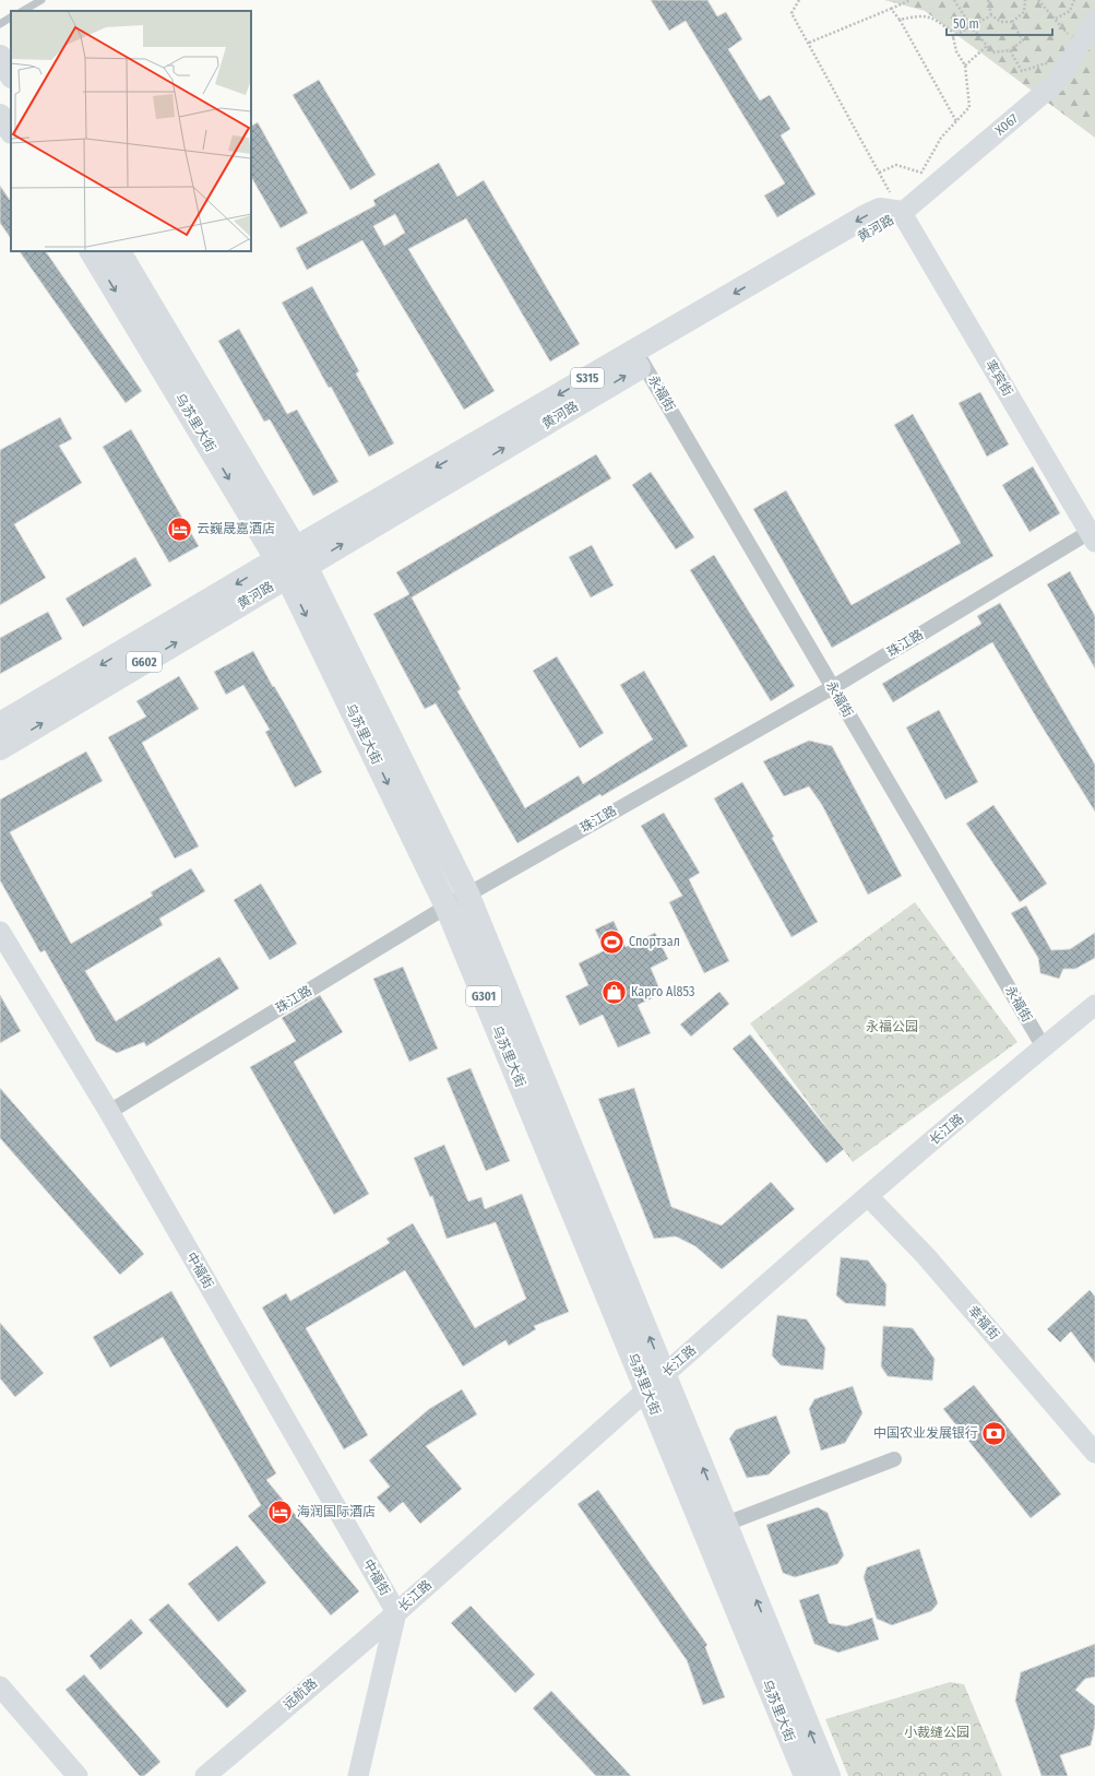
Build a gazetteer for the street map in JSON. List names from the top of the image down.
{
  "streets": {
    "main road": [
      "黄河路",
      "S315",
      "乌苏里大街",
      "G602",
      "G301"
    ],
    "street": [
      "X067",
      "率宾街",
      "永福街",
      "珠江路",
      "长江路",
      "中福街",
      "幸福街",
      "远航路"
    ]
  },
  "crossings": [
    ["X067", "黄河路"],
    ["X067", "率宾街"],
    ["黄河路", "率宾街"],
    ["黄河路", "永福街"],
    ["黄河路", "乌苏里大街"],
    ["率宾街", "珠江路"],
    ["永福街", "珠江路"],
    ["永福街", "长江路"],
    ["乌苏里大街", "珠江路"],
    ["乌苏里大街", "长江路"],
    ["珠江路", "中福街"],
    ["长江路", "中福街"],
    ["长江路", "幸福街"],
    ["长江路", "远航路"],
    ["中福街", "远航路"]
  ],
  "parks": ["永福公园", "小裁缝公园"],
  "places": {
    "hotel": ["云巍晟嘉酒店", "海润国际酒店"],
    "sports": ["Спортзал"],
    "shop": ["Карго Al853"],
    "bank": ["中国农业发展银行"]
  },
  "scale_bar": "50 m"
}
